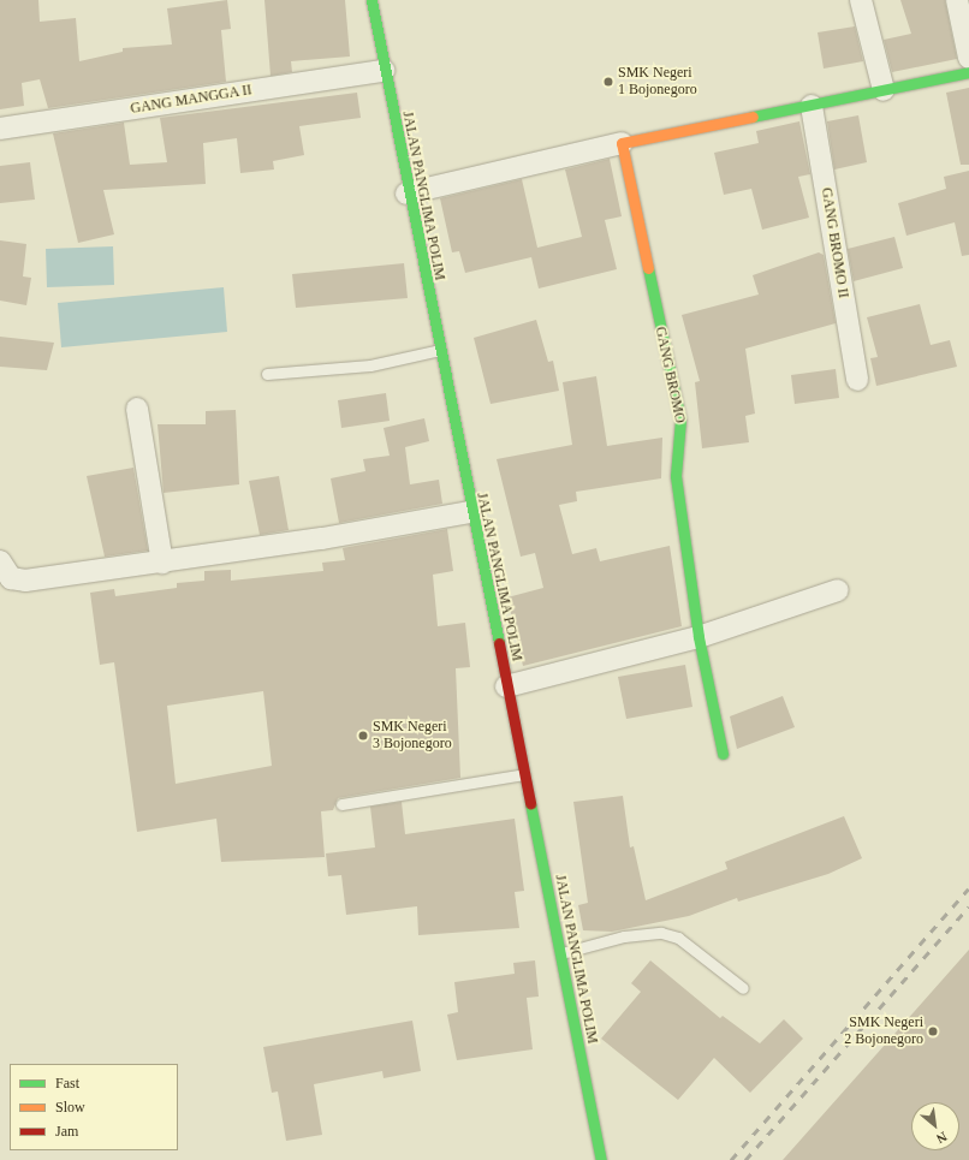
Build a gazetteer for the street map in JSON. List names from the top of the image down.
{
  "streets": {
    "main road": ["JALAN PANGLIMA POLIM", "GANG BROMO"],
    "street": ["GANG MANGGA II", "GANG BROMO II"]
  },
  "crossings": [
    ["GANG MANGGA II", "JALAN PANGLIMA POLIM"]
  ],
  "places": ["SMK Negeri 1 Bojonegoro", "SMK Negeri 3 Bojonegoro", "SMK Negeri 2 Bojonegoro"],
  "legend": ["Fast", "Slow", "Jam"],
  "north": "bottom right"
}
